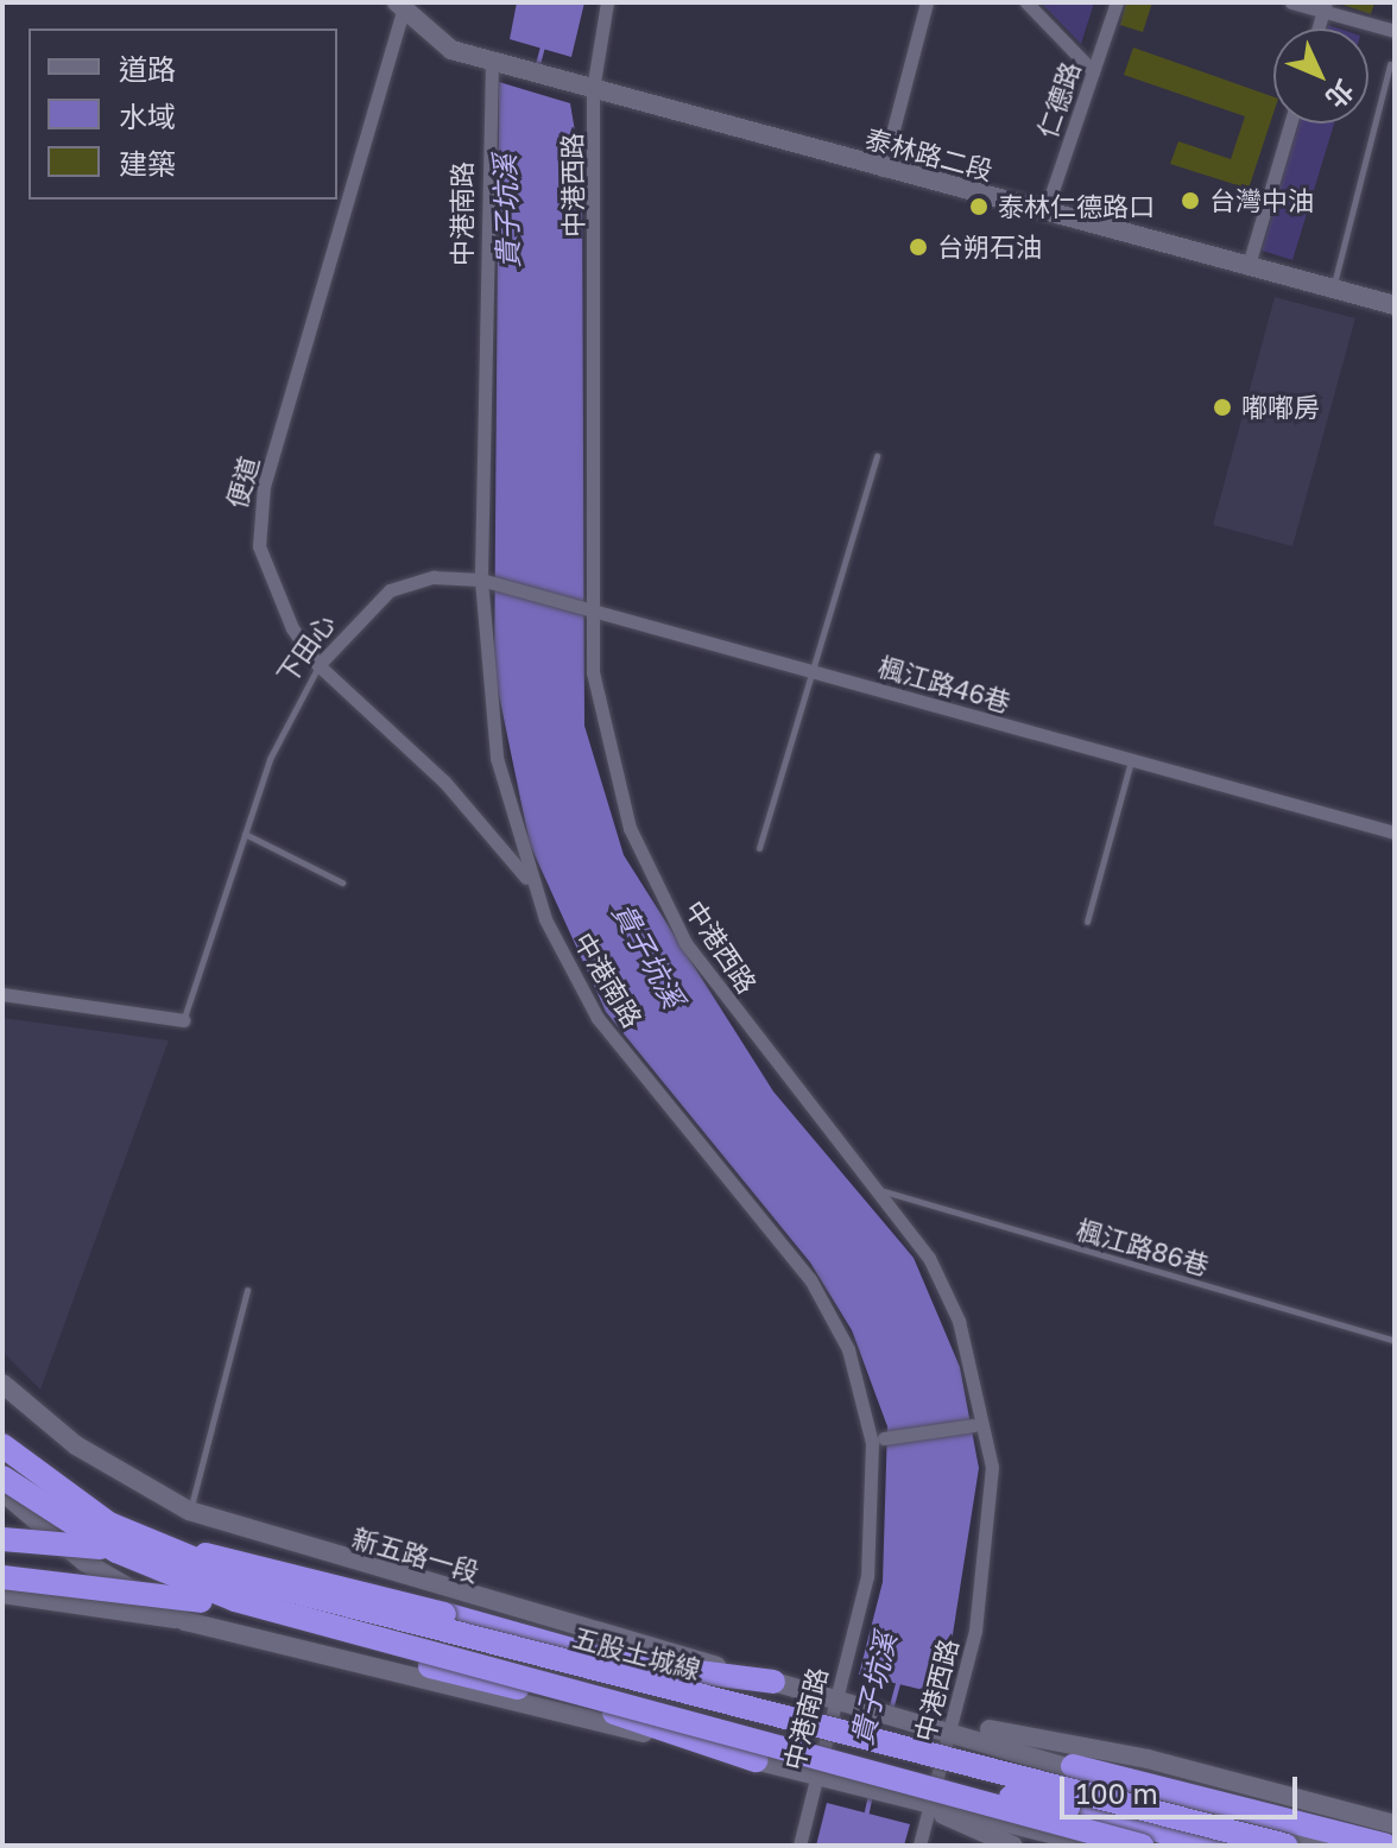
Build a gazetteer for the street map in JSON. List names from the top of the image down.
{
  "streets": {
    "highway": ["五股土城線"],
    "main road": ["泰林路二段", "便道", "新五路一段"],
    "street": [
      "仁德路",
      "中港西路",
      "中港南路",
      "下田心",
      "楓江路46巷"
    ],
    "lane": ["楓江路86巷"]
  },
  "crossings": [
    ["仁德路", "泰林路二段"],
    ["泰林路二段", "中港西路"],
    ["泰林路二段", "中港南路"],
    ["泰林路二段", "便道"],
    ["中港西路", "楓江路46巷"],
    ["中港西路", "楓江路86巷"],
    ["中港西路", "新五路一段"],
    ["中港南路", "便道"],
    ["中港南路", "下田心"],
    ["中港南路", "楓江路46巷"],
    ["中港南路", "新五路一段"],
    ["便道", "下田心"],
    ["下田心", "楓江路46巷"]
  ],
  "water": ["貴子坑溪"],
  "places": [
    "台灣中油",
    "泰林仁德路口",
    "台朔石油",
    "嘟嘟房"
  ],
  "legend": ["道路", "水域", "建築"],
  "scale_bar": "100 m",
  "north": "bottom right"
}
